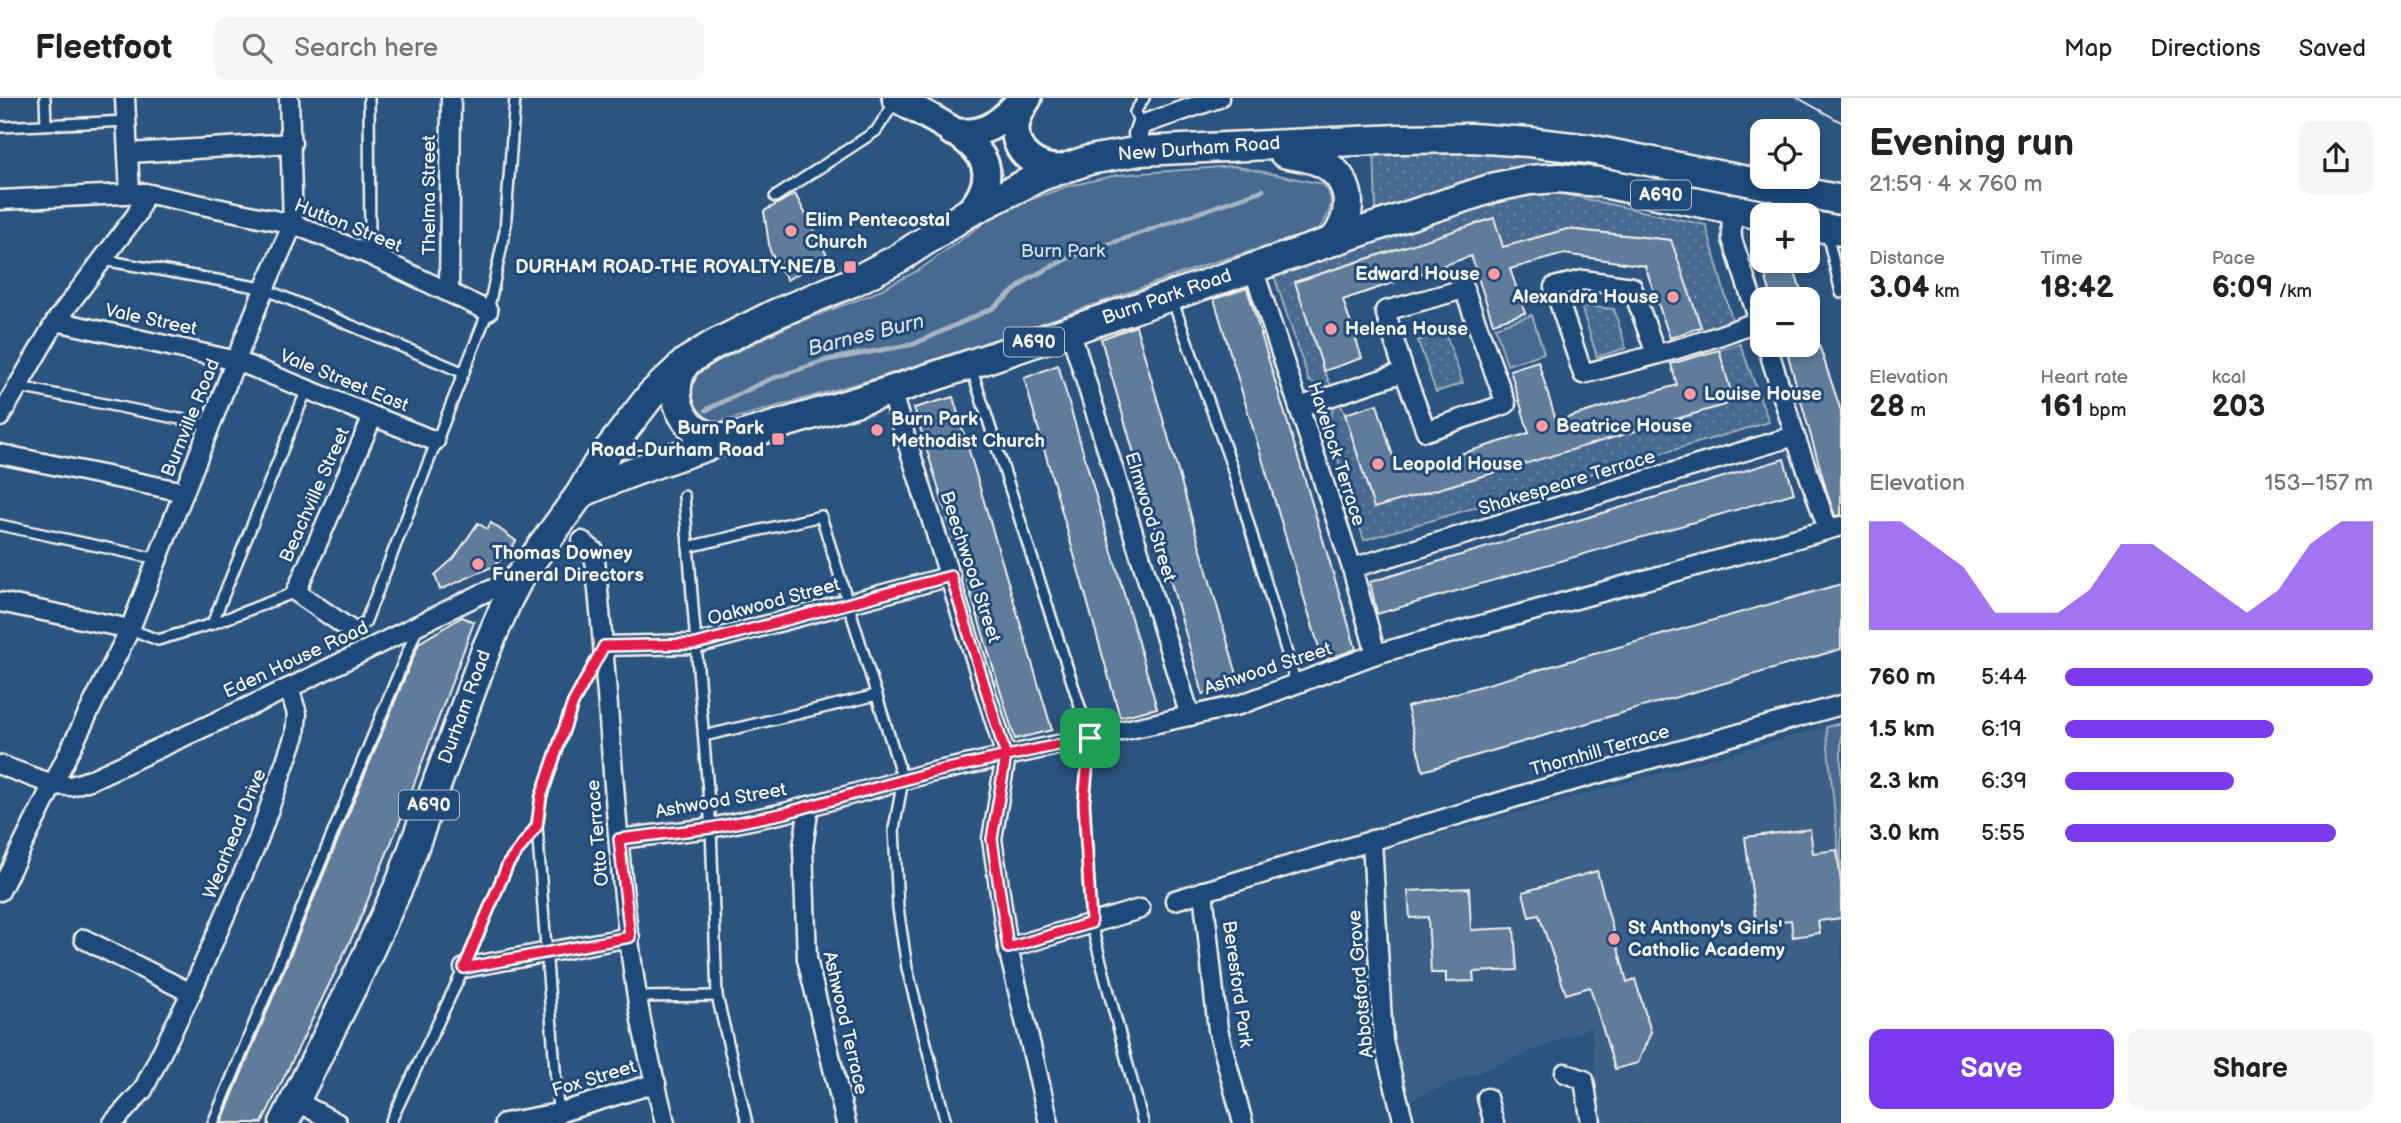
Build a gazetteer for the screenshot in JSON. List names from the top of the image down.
{
  "streets": {
    "highway": [
      "New Durham Road",
      "A690",
      "Burn Park Road",
      "Durham Road"
    ],
    "street": [
      "Thelma Street",
      "Hutton Street",
      "Vale Street",
      "Vale Street East",
      "Burnville Road",
      "Havelock Terrace",
      "Shakespeare Terrace",
      "Beachville Street",
      "Elmwood Street",
      "Beechwood Street",
      "Oakwood Street",
      "Eden House Road",
      "Ashwood Street",
      "Thornhill Terrace",
      "Otto Terrace",
      "Wearhead Drive",
      "Beresford Park",
      "Abbotsford Grove",
      "Ashwood Terrace",
      "Fox Street"
    ]
  },
  "crossings": [
    ["New Durham Road", "A690"],
    ["New Durham Road", "Burn Park Road"],
    ["New Durham Road", "Durham Road"],
    ["Thelma Street", "Hutton Street"],
    ["A690", "Burn Park Road"],
    ["Hutton Street", "Burnville Road"],
    ["Burn Park Road", "Havelock Terrace"],
    ["Burn Park Road", "Elmwood Street"],
    ["Burn Park Road", "Beechwood Street"],
    ["Burn Park Road", "Durham Road"],
    ["Vale Street", "Vale Street East"],
    ["Vale Street", "Burnville Road"],
    ["Vale Street East", "Burnville Road"],
    ["Vale Street East", "Beachville Street"],
    ["Burnville Road", "Eden House Road"],
    ["Havelock Terrace", "Shakespeare Terrace"],
    ["Havelock Terrace", "Ashwood Street"],
    ["Elmwood Street", "Ashwood Street"],
    ["Beechwood Street", "Oakwood Street"],
    ["Beechwood Street", "Ashwood Street"],
    ["Oakwood Street", "Otto Terrace"],
    ["Eden House Road", "Durham Road"],
    ["Eden House Road", "Wearhead Drive"],
    ["Ashwood Street", "Otto Terrace"],
    ["Ashwood Street", "Ashwood Terrace"],
    ["Thornhill Terrace", "Beresford Park"],
    ["Thornhill Terrace", "Abbotsford Grove"],
    ["Otto Terrace", "Fox Street"]
  ],
  "water": ["Barnes Burn"],
  "parks": ["Burn Park"],
  "places": {
    "other": [
      "Elim Pentecostal Church",
      "Edward House",
      "Alexandra House",
      "Helena House",
      "Louise House",
      "Beatrice House",
      "Burn Park Methodist Church",
      "Leopold House",
      "Thomas Downey Funeral Directors",
      "St Anthony's Girls' Catholic Academy"
    ],
    "transit": ["DURHAM ROAD-THE ROYALTY-NE/B", "Burn Park Road-Durham Road"]
  },
  "page": {
    "header": "Fleetfoot",
    "search": "Search here",
    "nav": ["Map", "Directions", "Saved"],
    "heading": ["Evening run", "21:59 · 4 × 760 m"],
    "map_buttons": ["+", "−"],
    "stats": [
      ["Distance", "3.04 km"],
      ["Time", "18:42"],
      ["Pace", "6:09 /km"],
      ["Elevation", "28 m"],
      ["Heart rate", "161 bpm"],
      ["kcal", "203"]
    ],
    "chart": ["Elevation", "153–157 m"],
    "list": [
      {
        "name": "760 m",
        "note": "5:44"
      },
      {
        "name": "1.5 km",
        "note": "6:19"
      },
      {
        "name": "2.3 km",
        "note": "6:39"
      },
      {
        "name": "3.0 km",
        "note": "5:55"
      }
    ],
    "buttons": ["Save", "Share"]
  }
}
